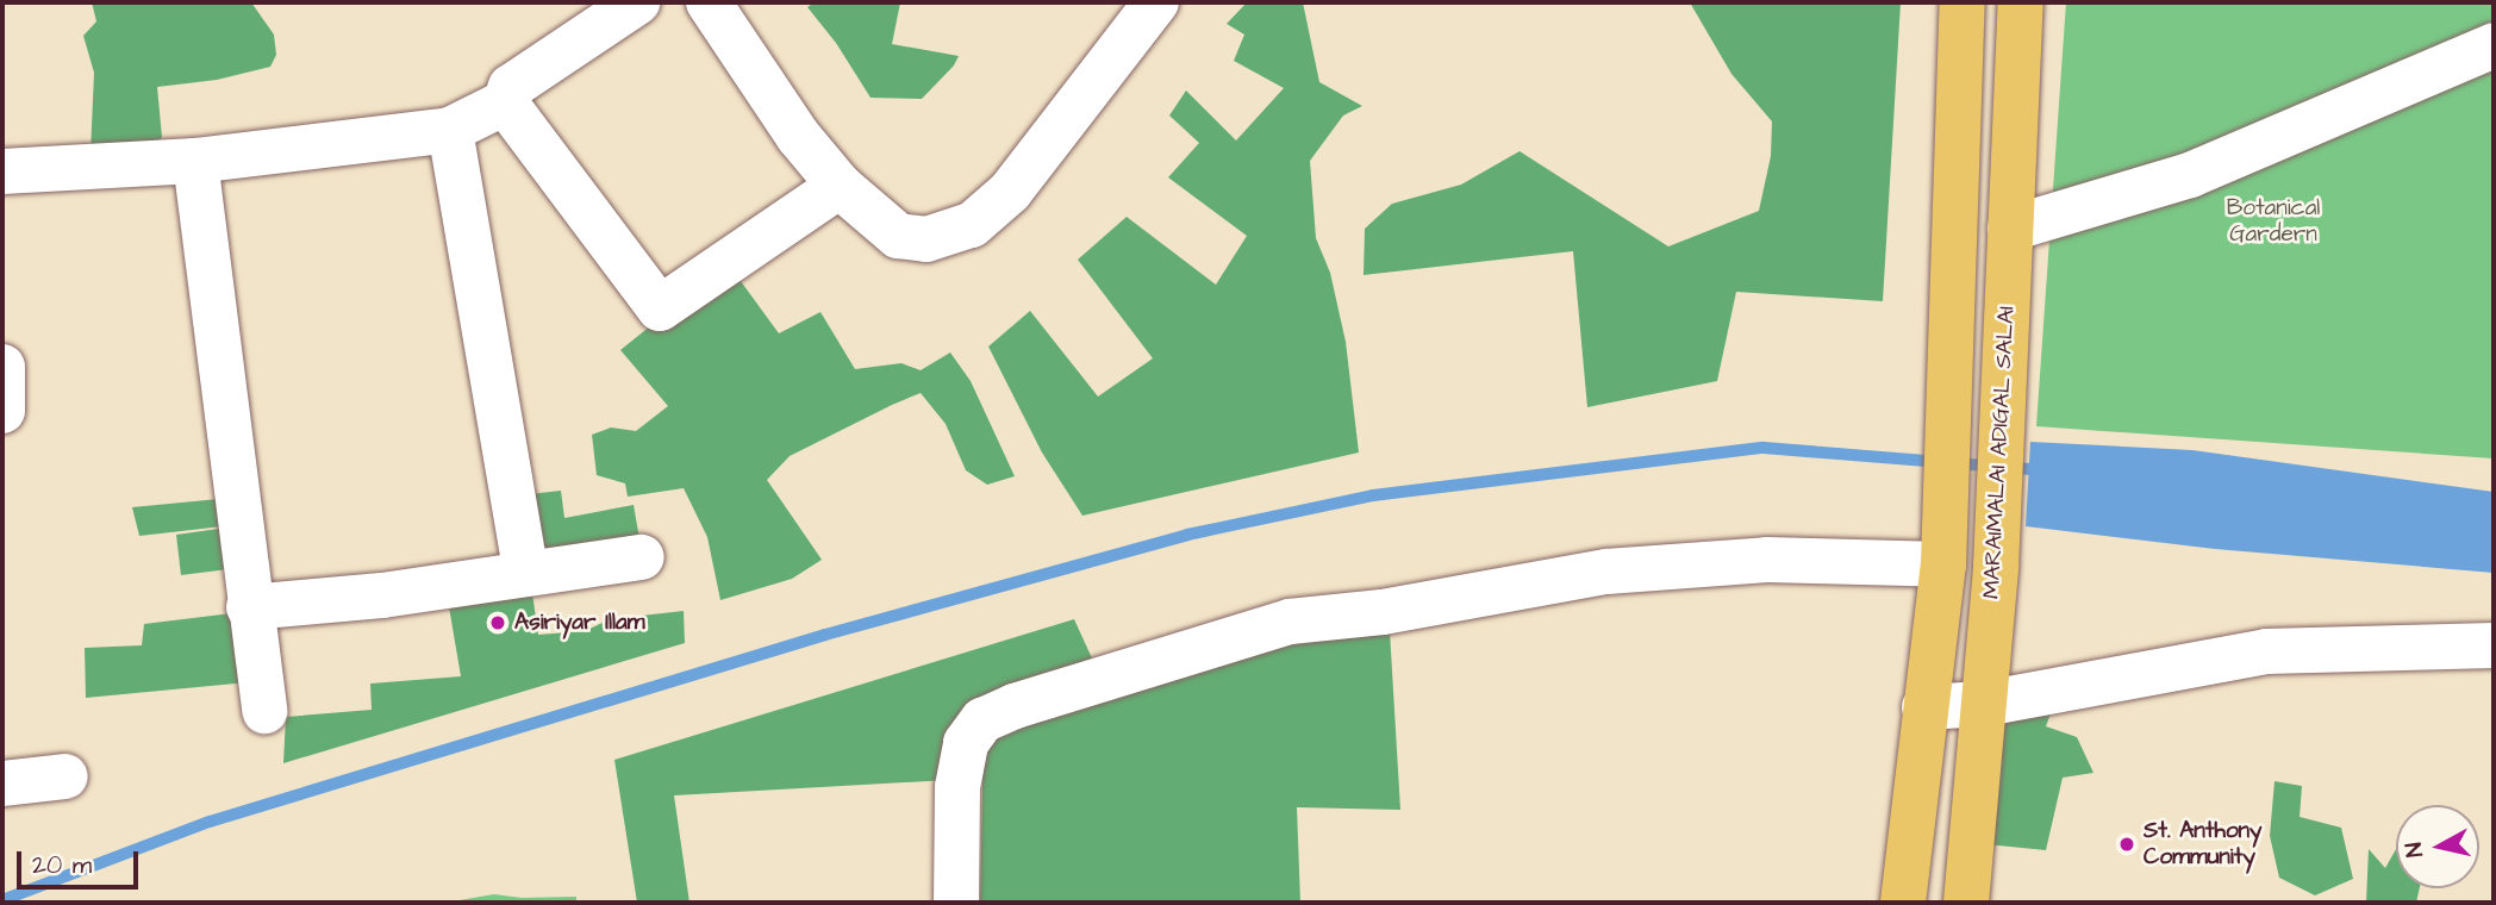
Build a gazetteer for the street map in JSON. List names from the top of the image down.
{
  "streets": {
    "main road": ["MARAIMALAI ADIGAL SALAI"]
  },
  "parks": ["Botanical Gardern"],
  "places": ["Asiriyar Illam", "St. Anthony Community"],
  "scale_bar": "20 m",
  "north": "left"
}
